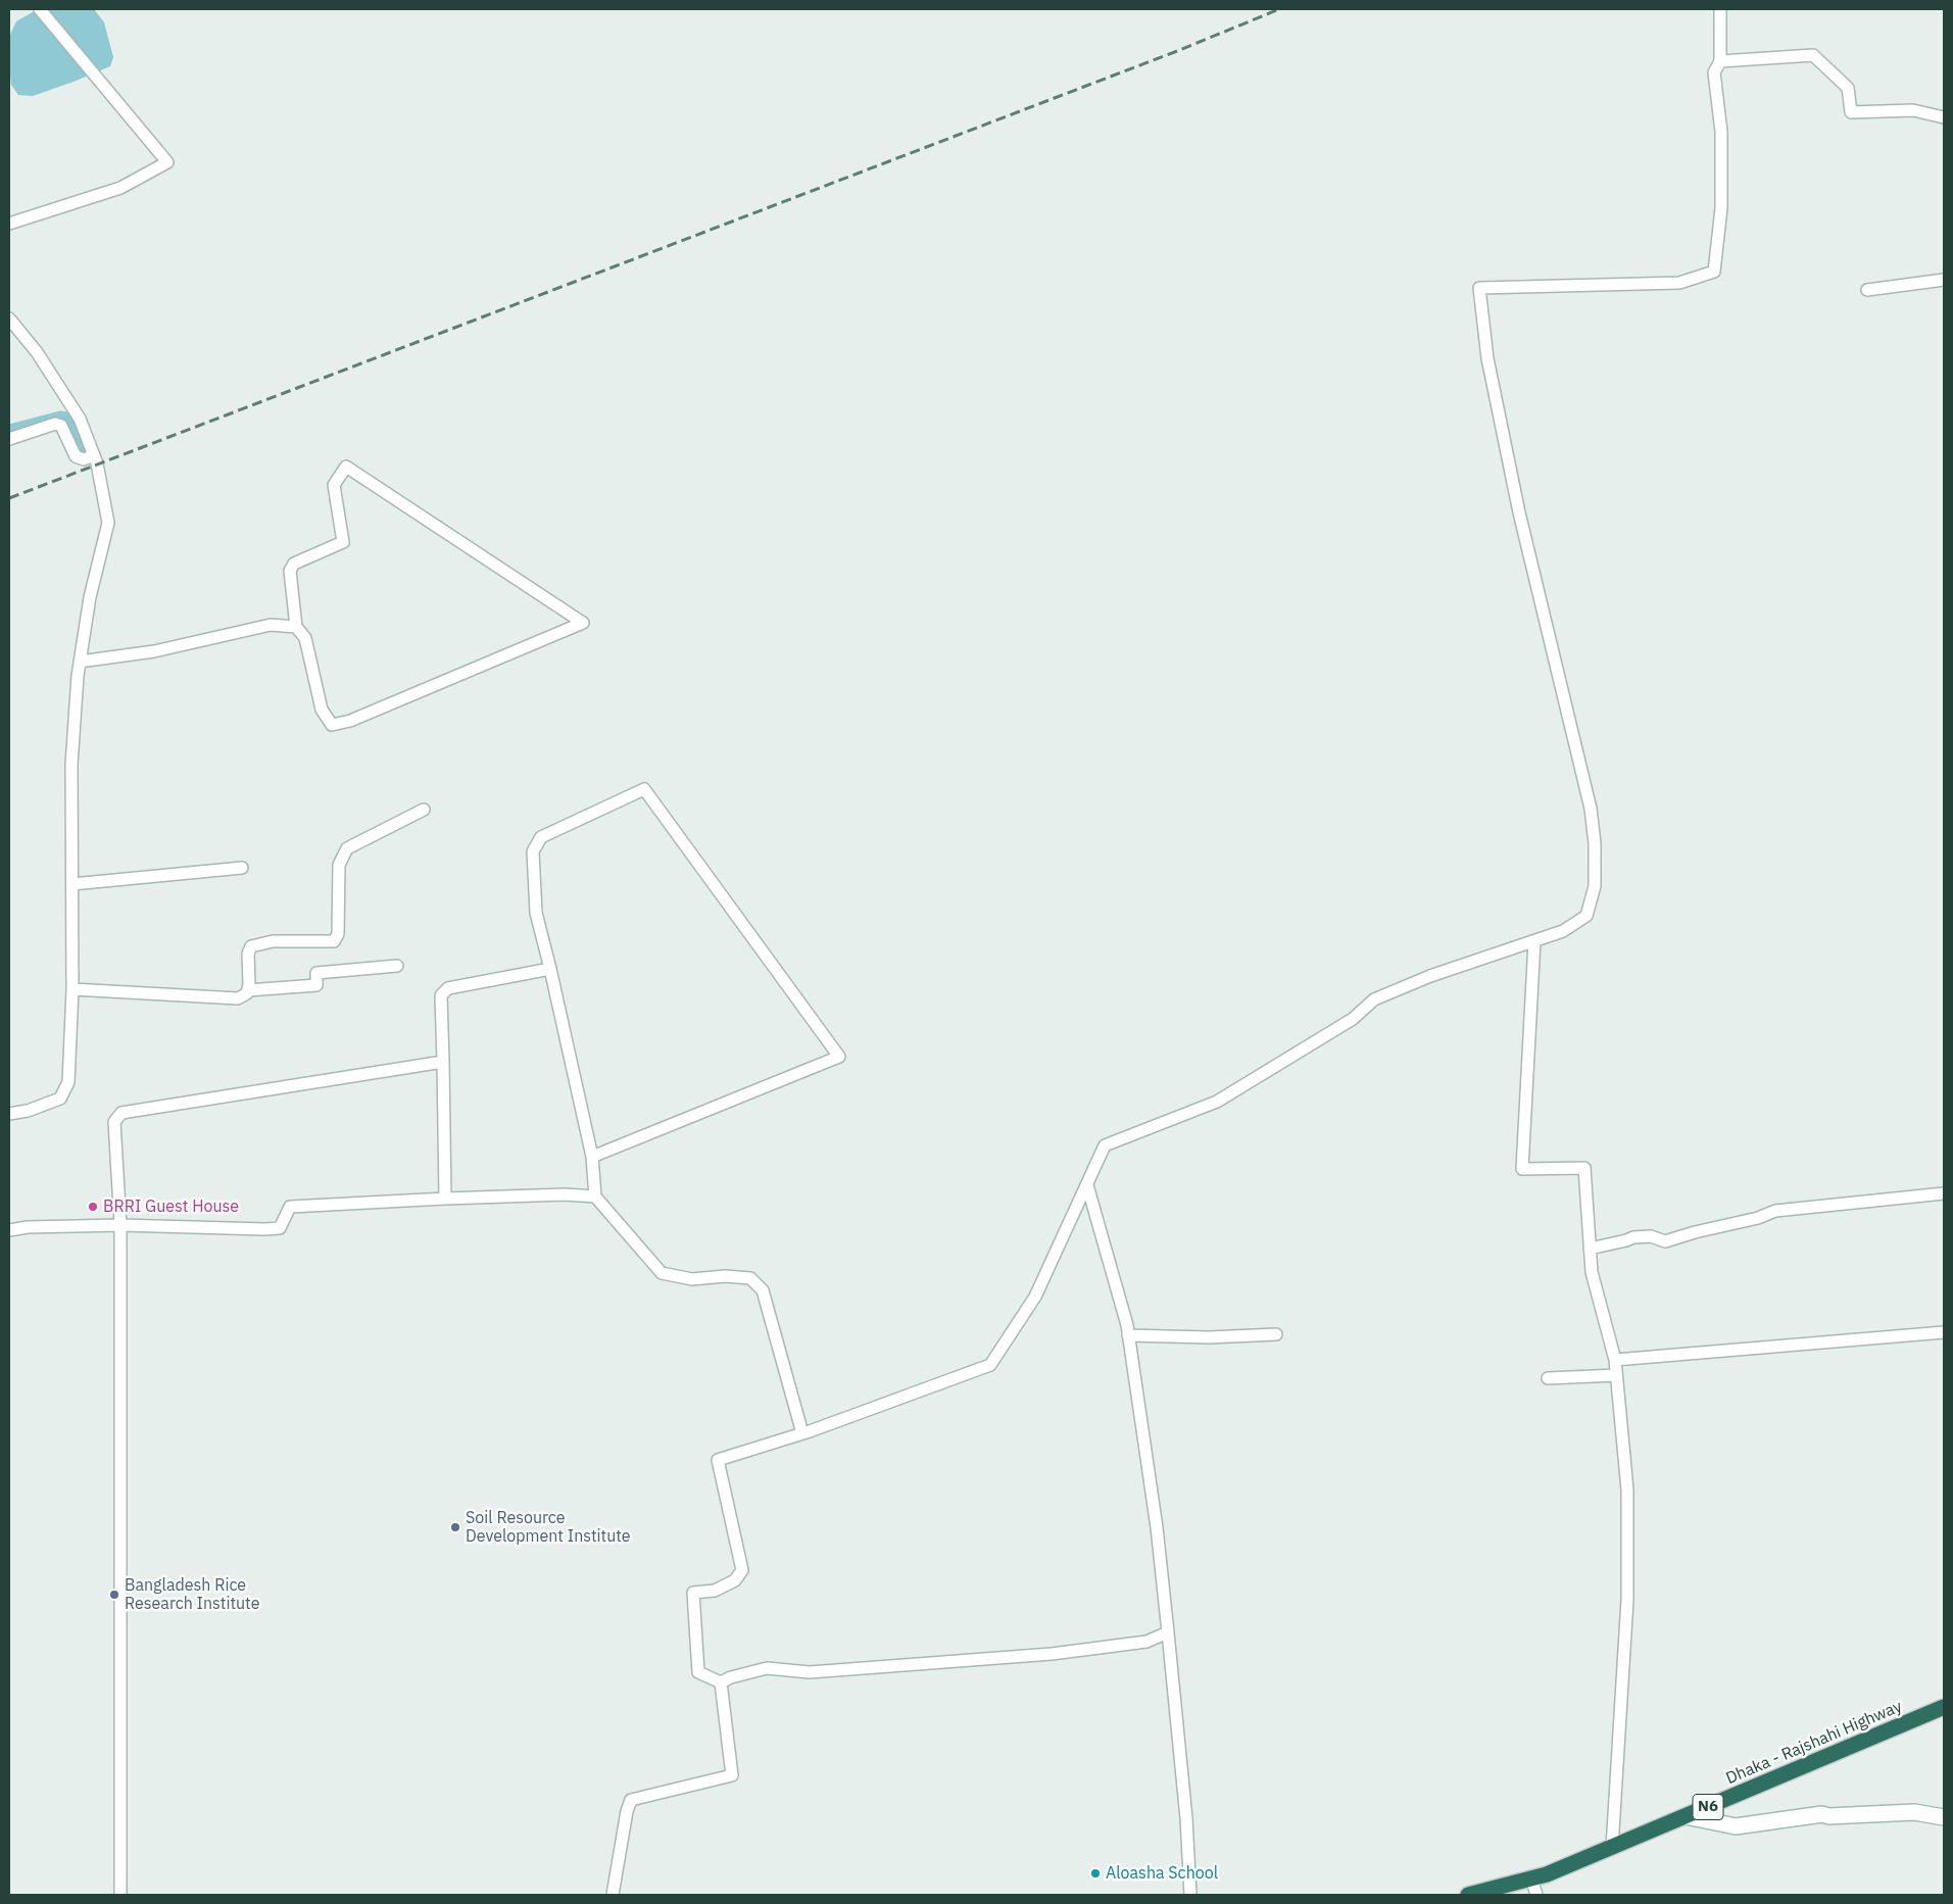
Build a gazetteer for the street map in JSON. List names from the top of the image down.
{
  "streets": {
    "highway": ["Dhaka - Rajshahi Highway", "N6"]
  },
  "places": [
    "BRRI Guest House",
    "Soil Resource Development Institute",
    "Bangladesh Rice Research Institute",
    "Aloasha School"
  ]
}
